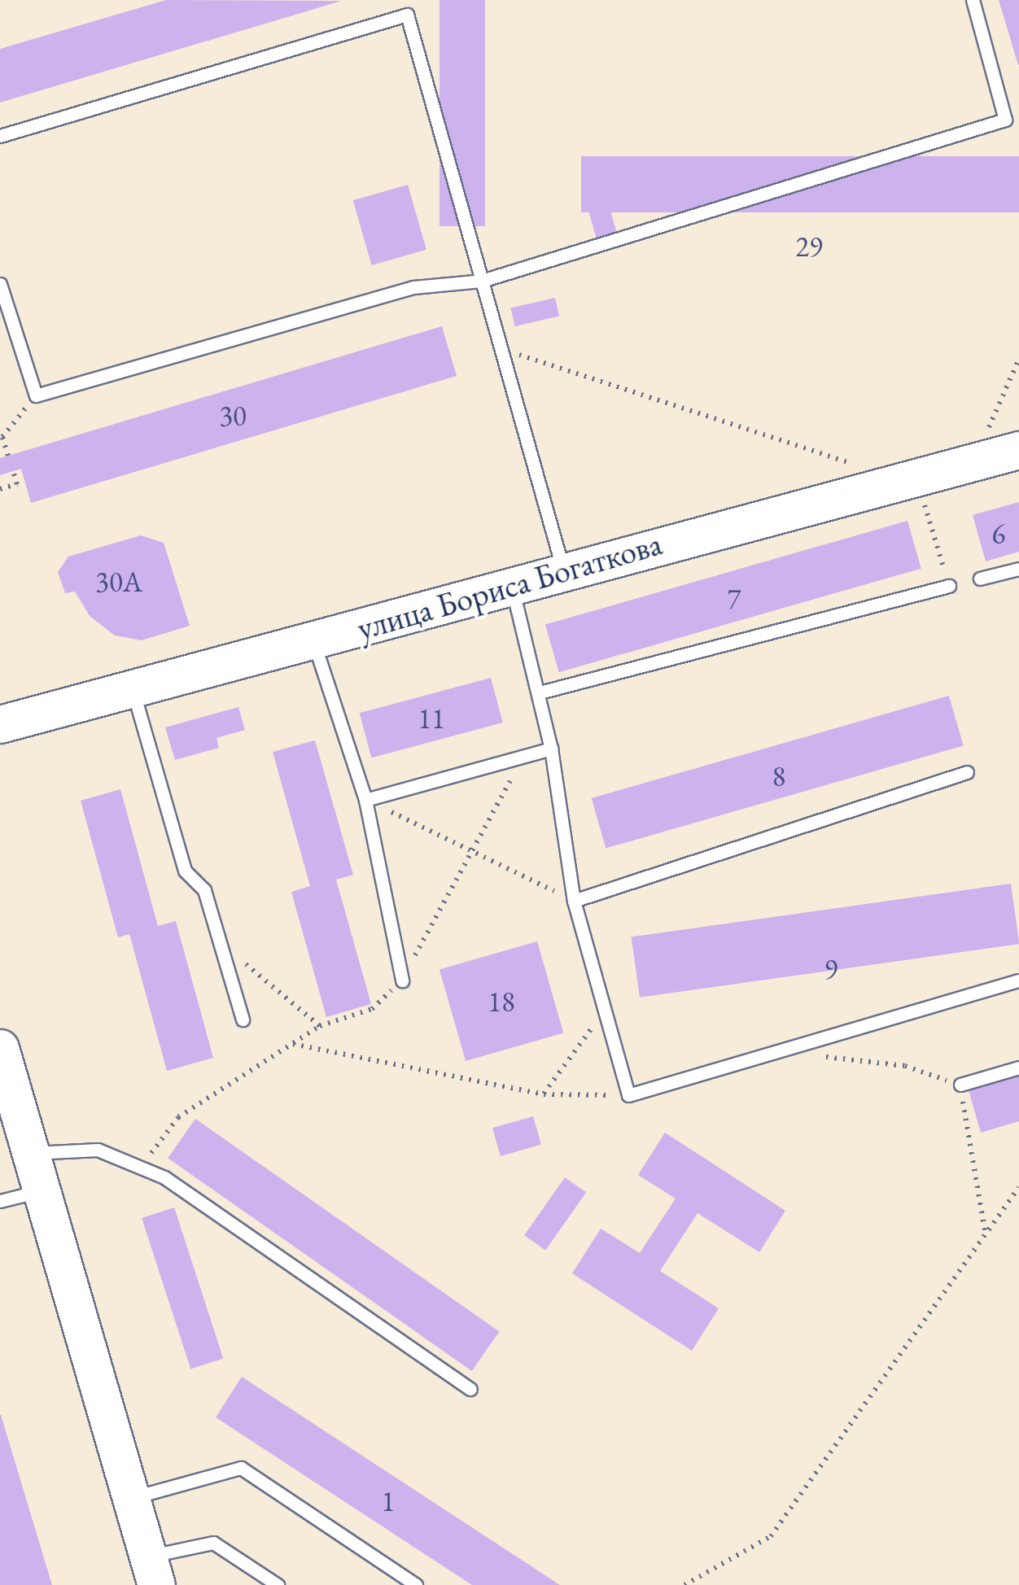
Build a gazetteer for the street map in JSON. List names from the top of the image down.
{
  "streets": {
    "street": ["улица Бориса Богаткова"]
  },
  "house_numbers": [
    "29",
    "30",
    "6",
    "30А",
    "7",
    "11",
    "8",
    "9",
    "18",
    "1"
  ]
}
